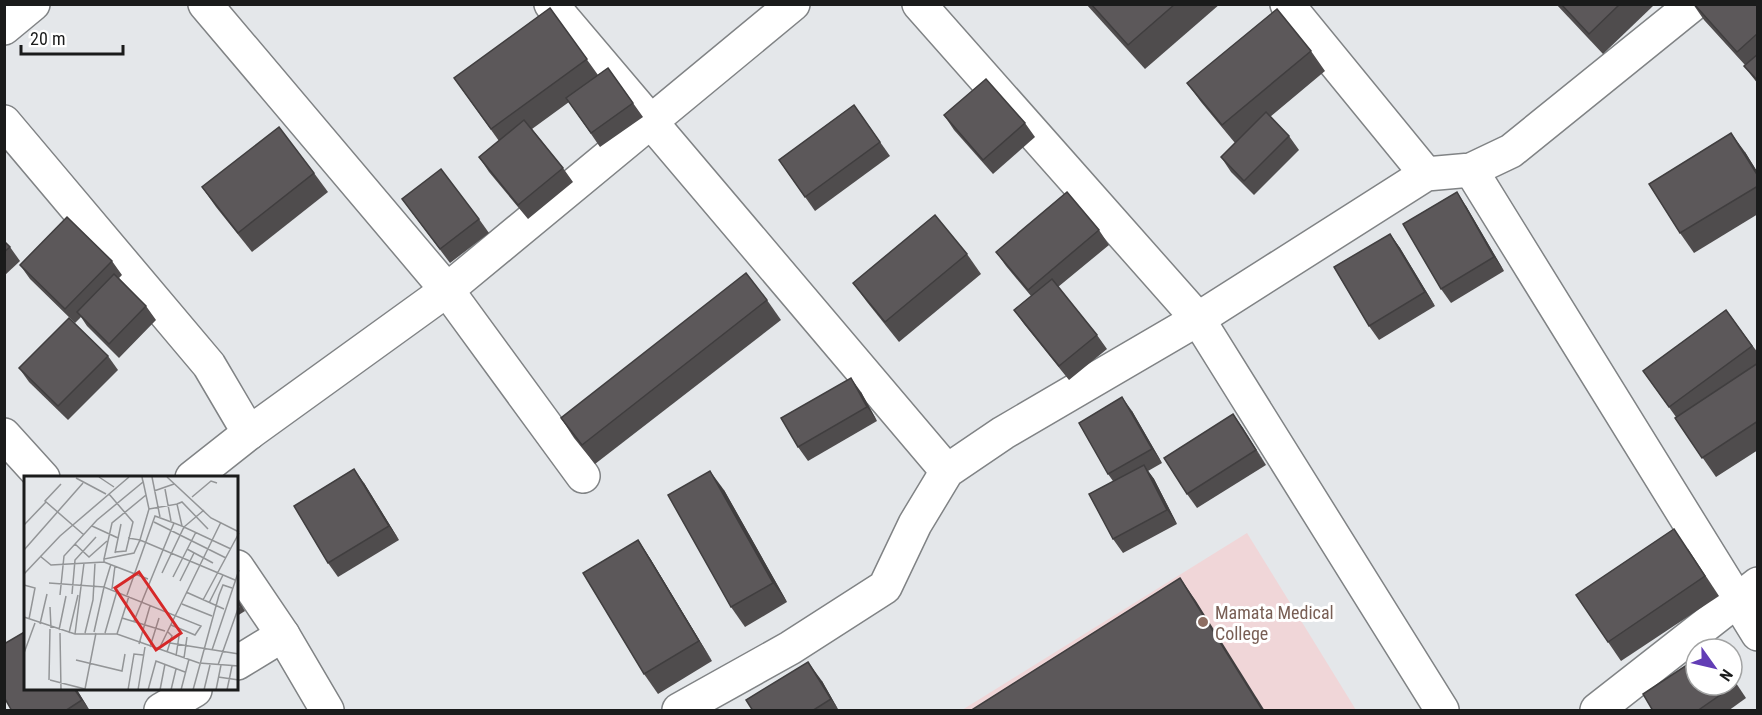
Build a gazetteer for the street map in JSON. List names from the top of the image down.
{
  "places": ["Mamata Medical College"],
  "scale_bar": "20 m",
  "north": "bottom right"
}
